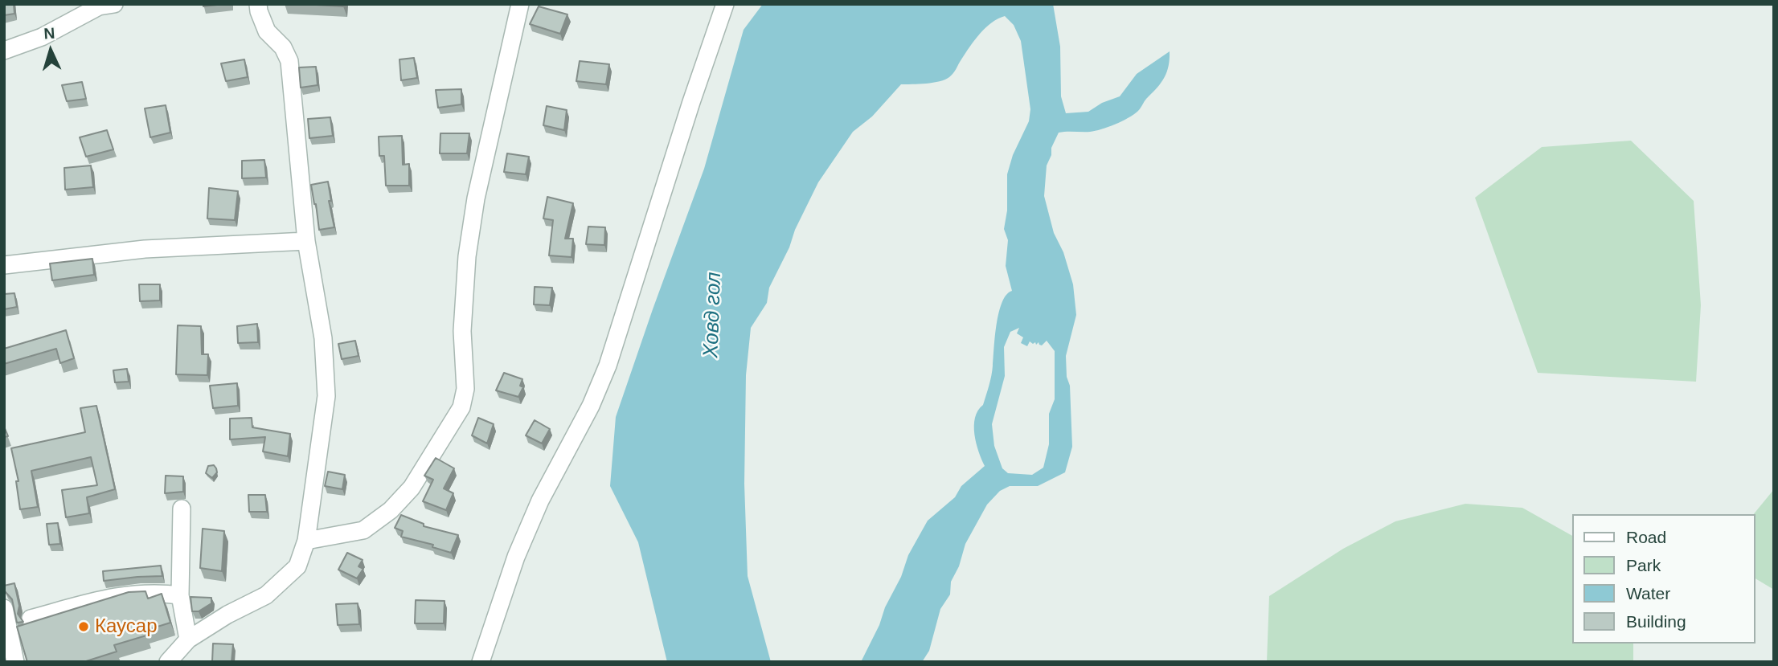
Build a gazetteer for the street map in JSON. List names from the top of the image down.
{
  "water": ["Ховд гол"],
  "places": ["Каусар"],
  "legend": [
    "Road",
    "Park",
    "Water",
    "Building"
  ],
  "north": "top"
}
